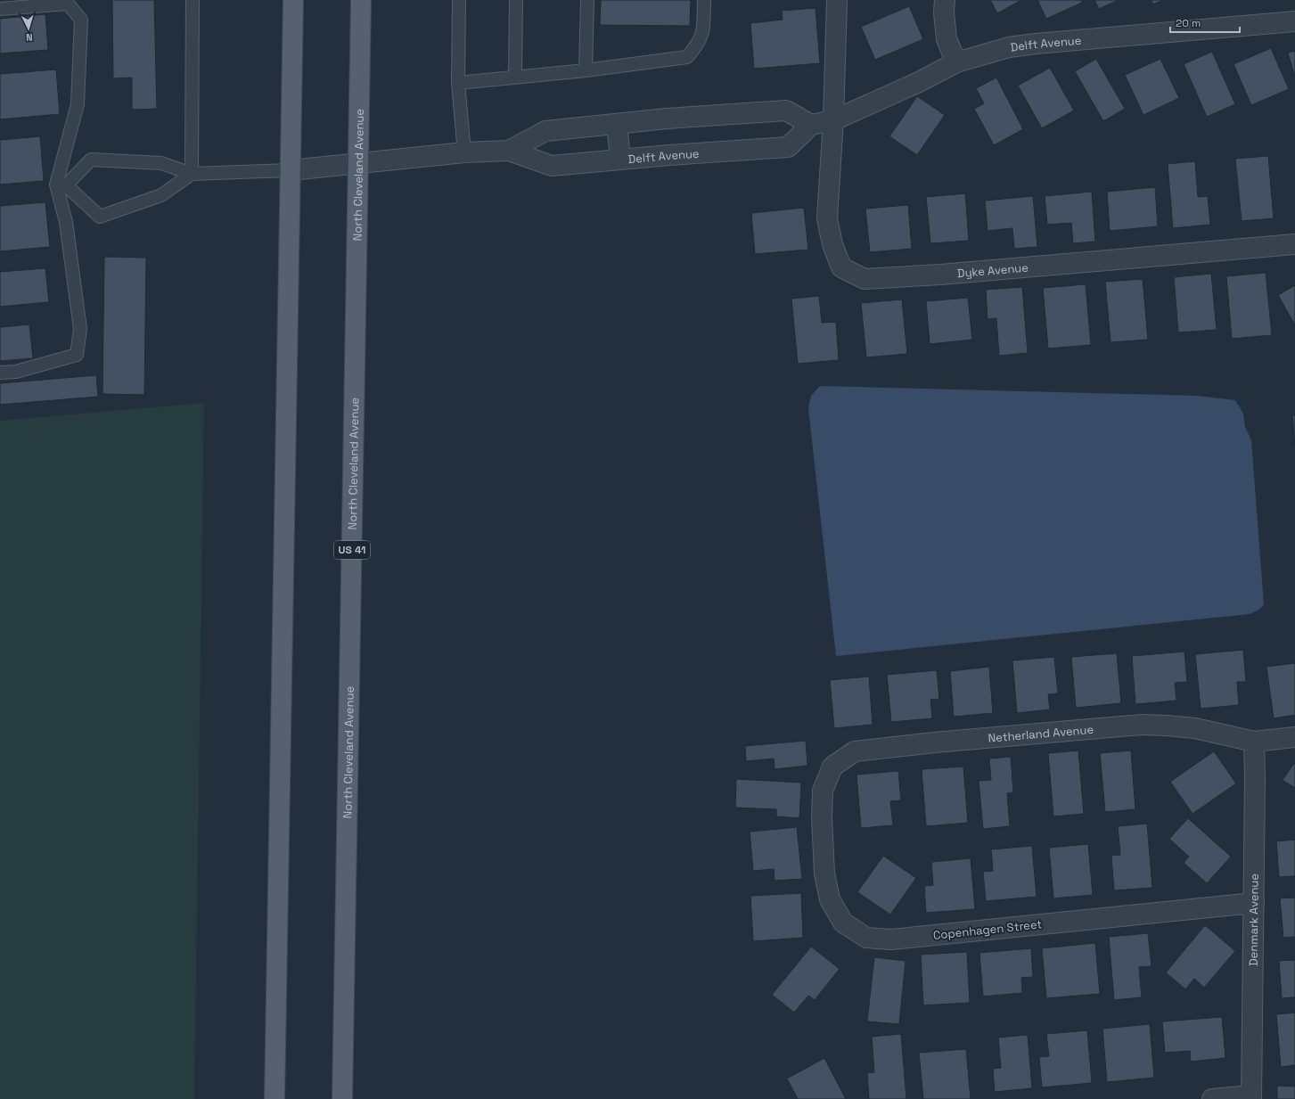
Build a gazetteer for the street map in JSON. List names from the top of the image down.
{
  "streets": {
    "main road": ["North Cleveland Avenue", "US 41"],
    "street": [
      "Delft Avenue",
      "Dyke Avenue",
      "Netherland Avenue",
      "Denmark Avenue",
      "Copenhagen Street"
    ]
  },
  "crossings": [
    ["Delft Avenue", "North Cleveland Avenue"],
    ["Delft Avenue", "Dyke Avenue"],
    ["Netherland Avenue", "Denmark Avenue"],
    ["Netherland Avenue", "Copenhagen Street"],
    ["Denmark Avenue", "Copenhagen Street"]
  ],
  "scale_bar": "20 m",
  "north": "bottom"
}
